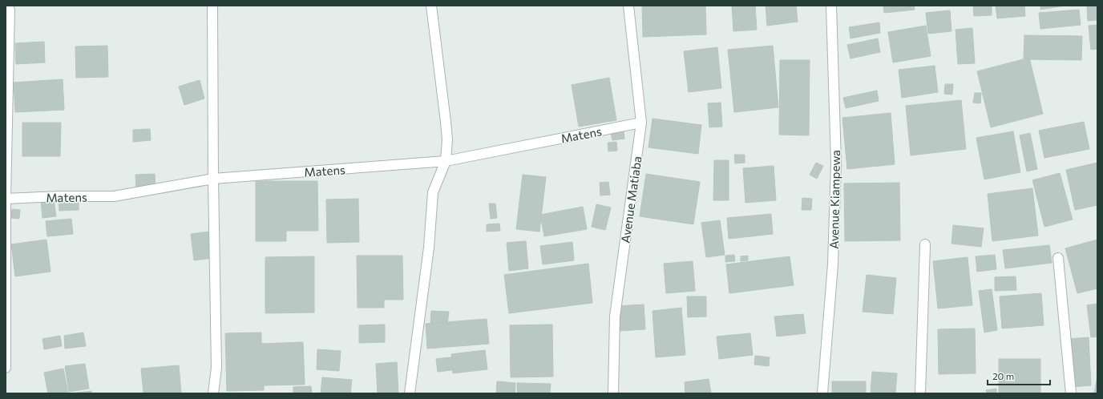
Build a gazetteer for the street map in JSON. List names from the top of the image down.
{
  "streets": {
    "street": ["Matens", "Avenue Matiaba", "Avenue Kiampewa"]
  },
  "crossings": [
    ["Matens", "Avenue Matiaba"]
  ],
  "scale_bar": "20 m"
}
